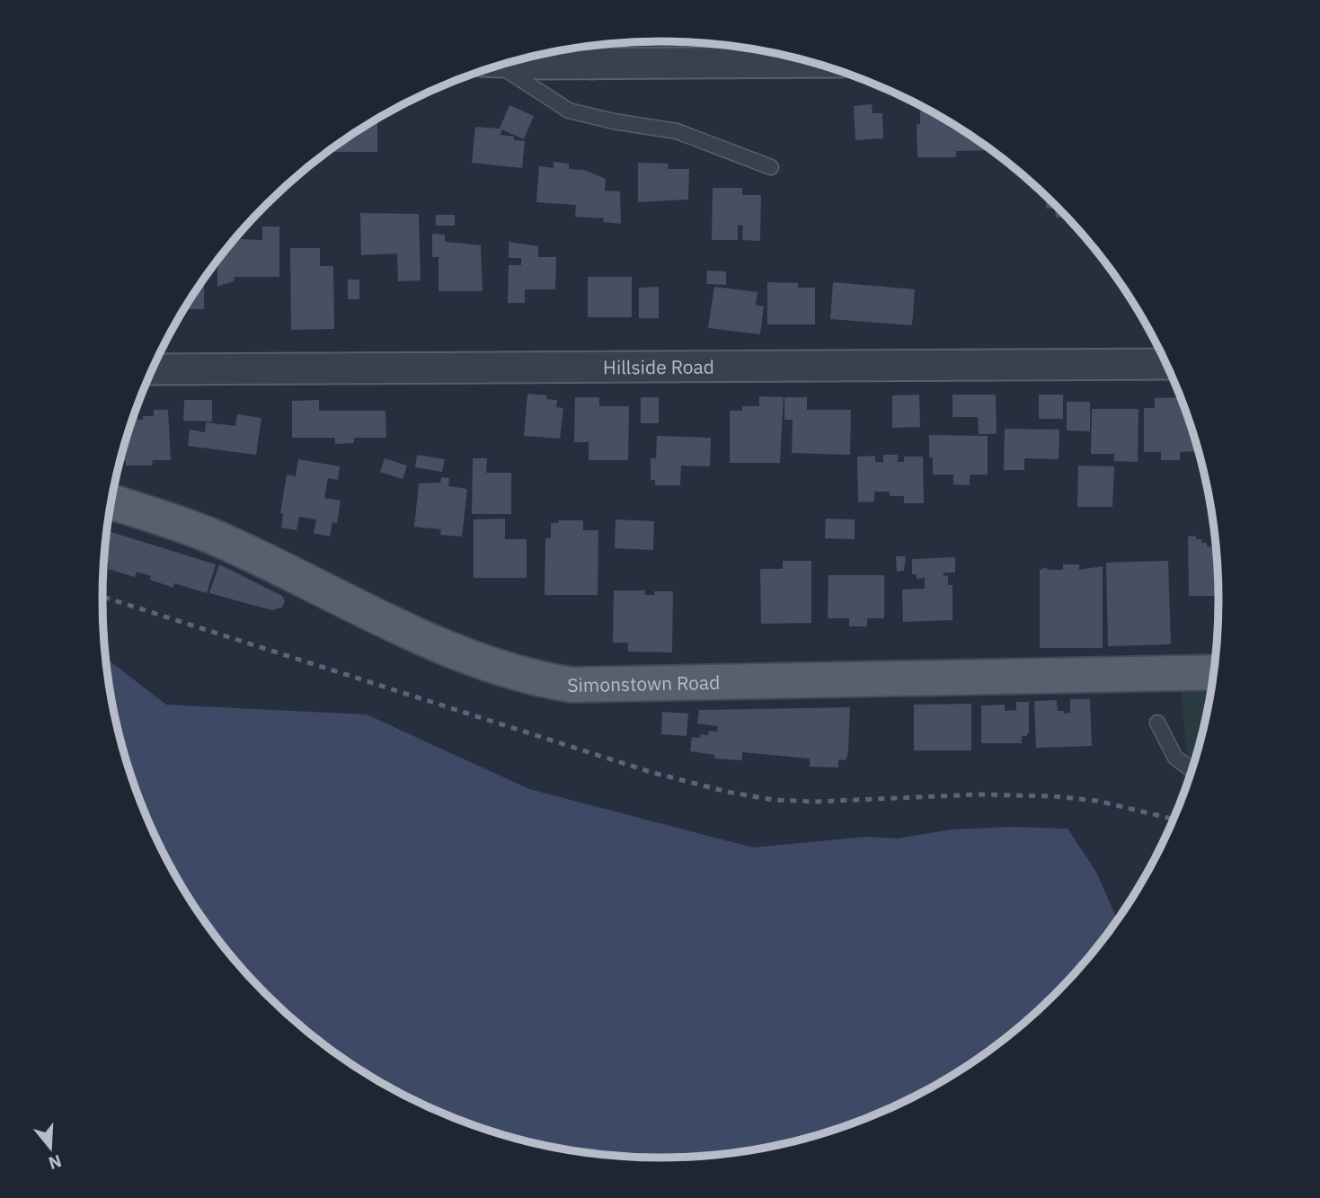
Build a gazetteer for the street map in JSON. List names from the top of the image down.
{
  "streets": {
    "main road": ["Simonstown Road"],
    "street": ["Hillside Road"]
  },
  "north": "bottom"
}
